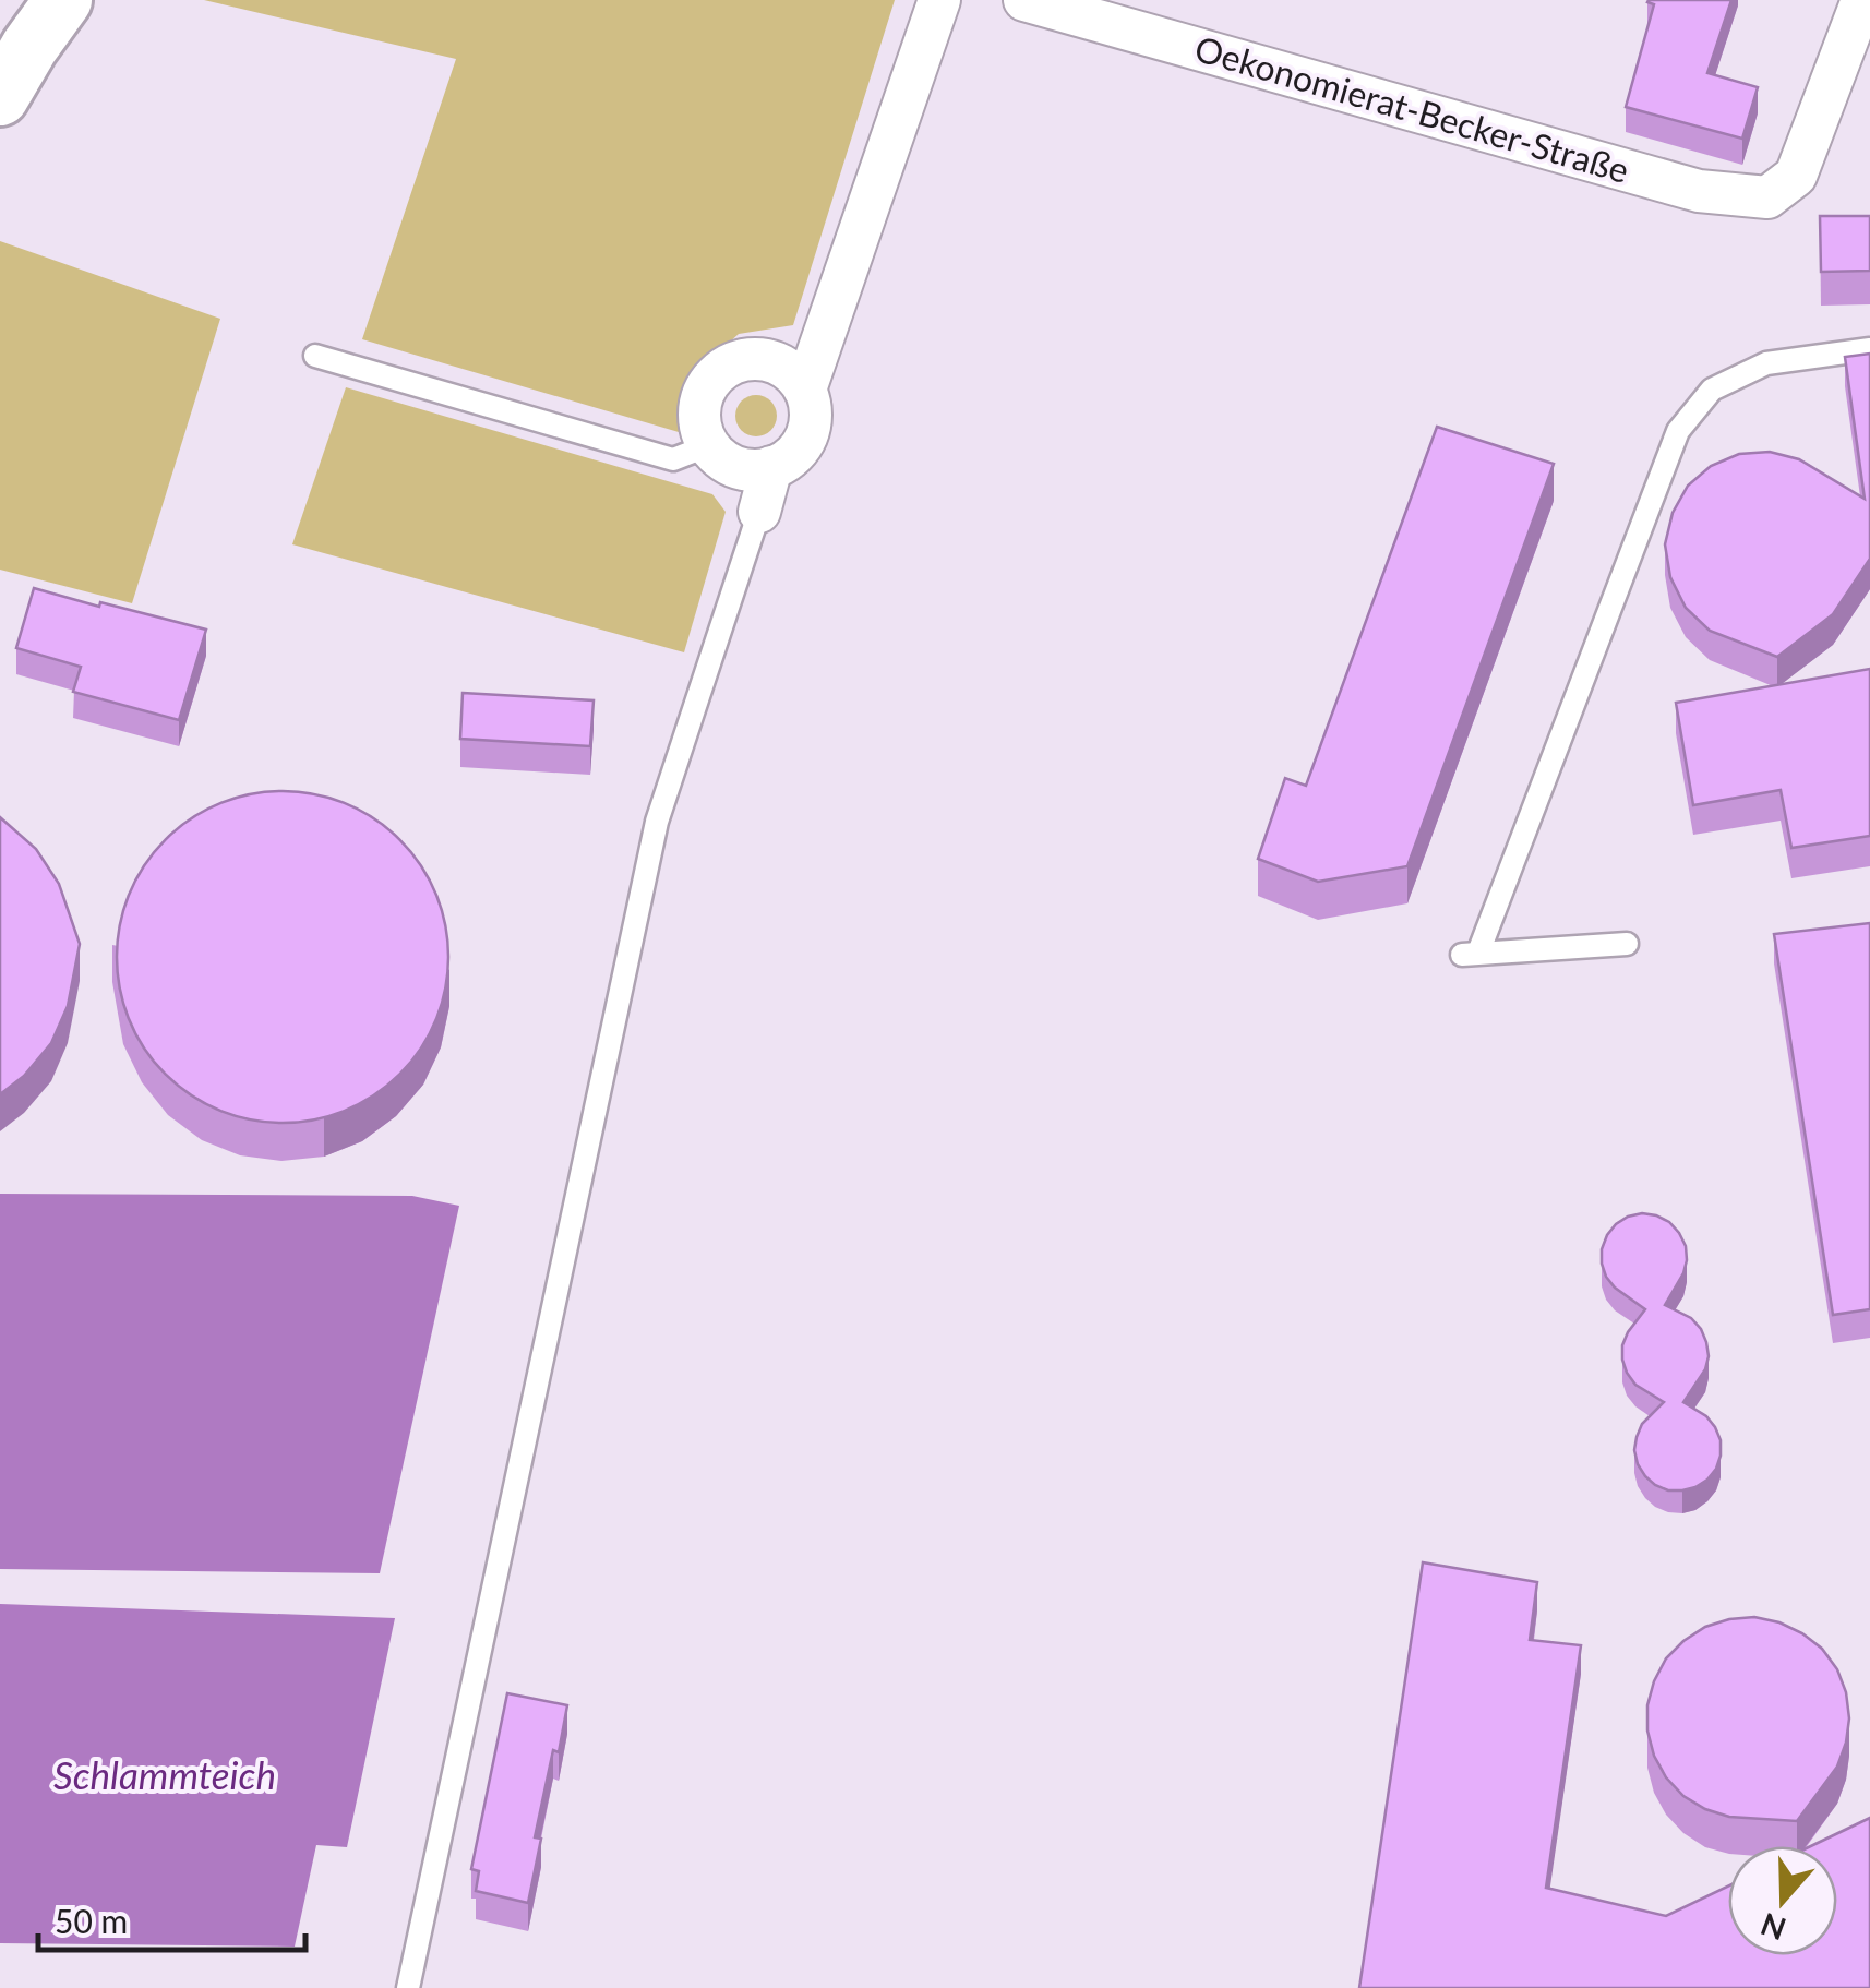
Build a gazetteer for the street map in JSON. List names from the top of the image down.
{
  "streets": {
    "street": ["Oekonomierat-Becker-Straße"]
  },
  "water": ["Schlammteich"],
  "scale_bar": "50 m",
  "north": "bottom"
}
